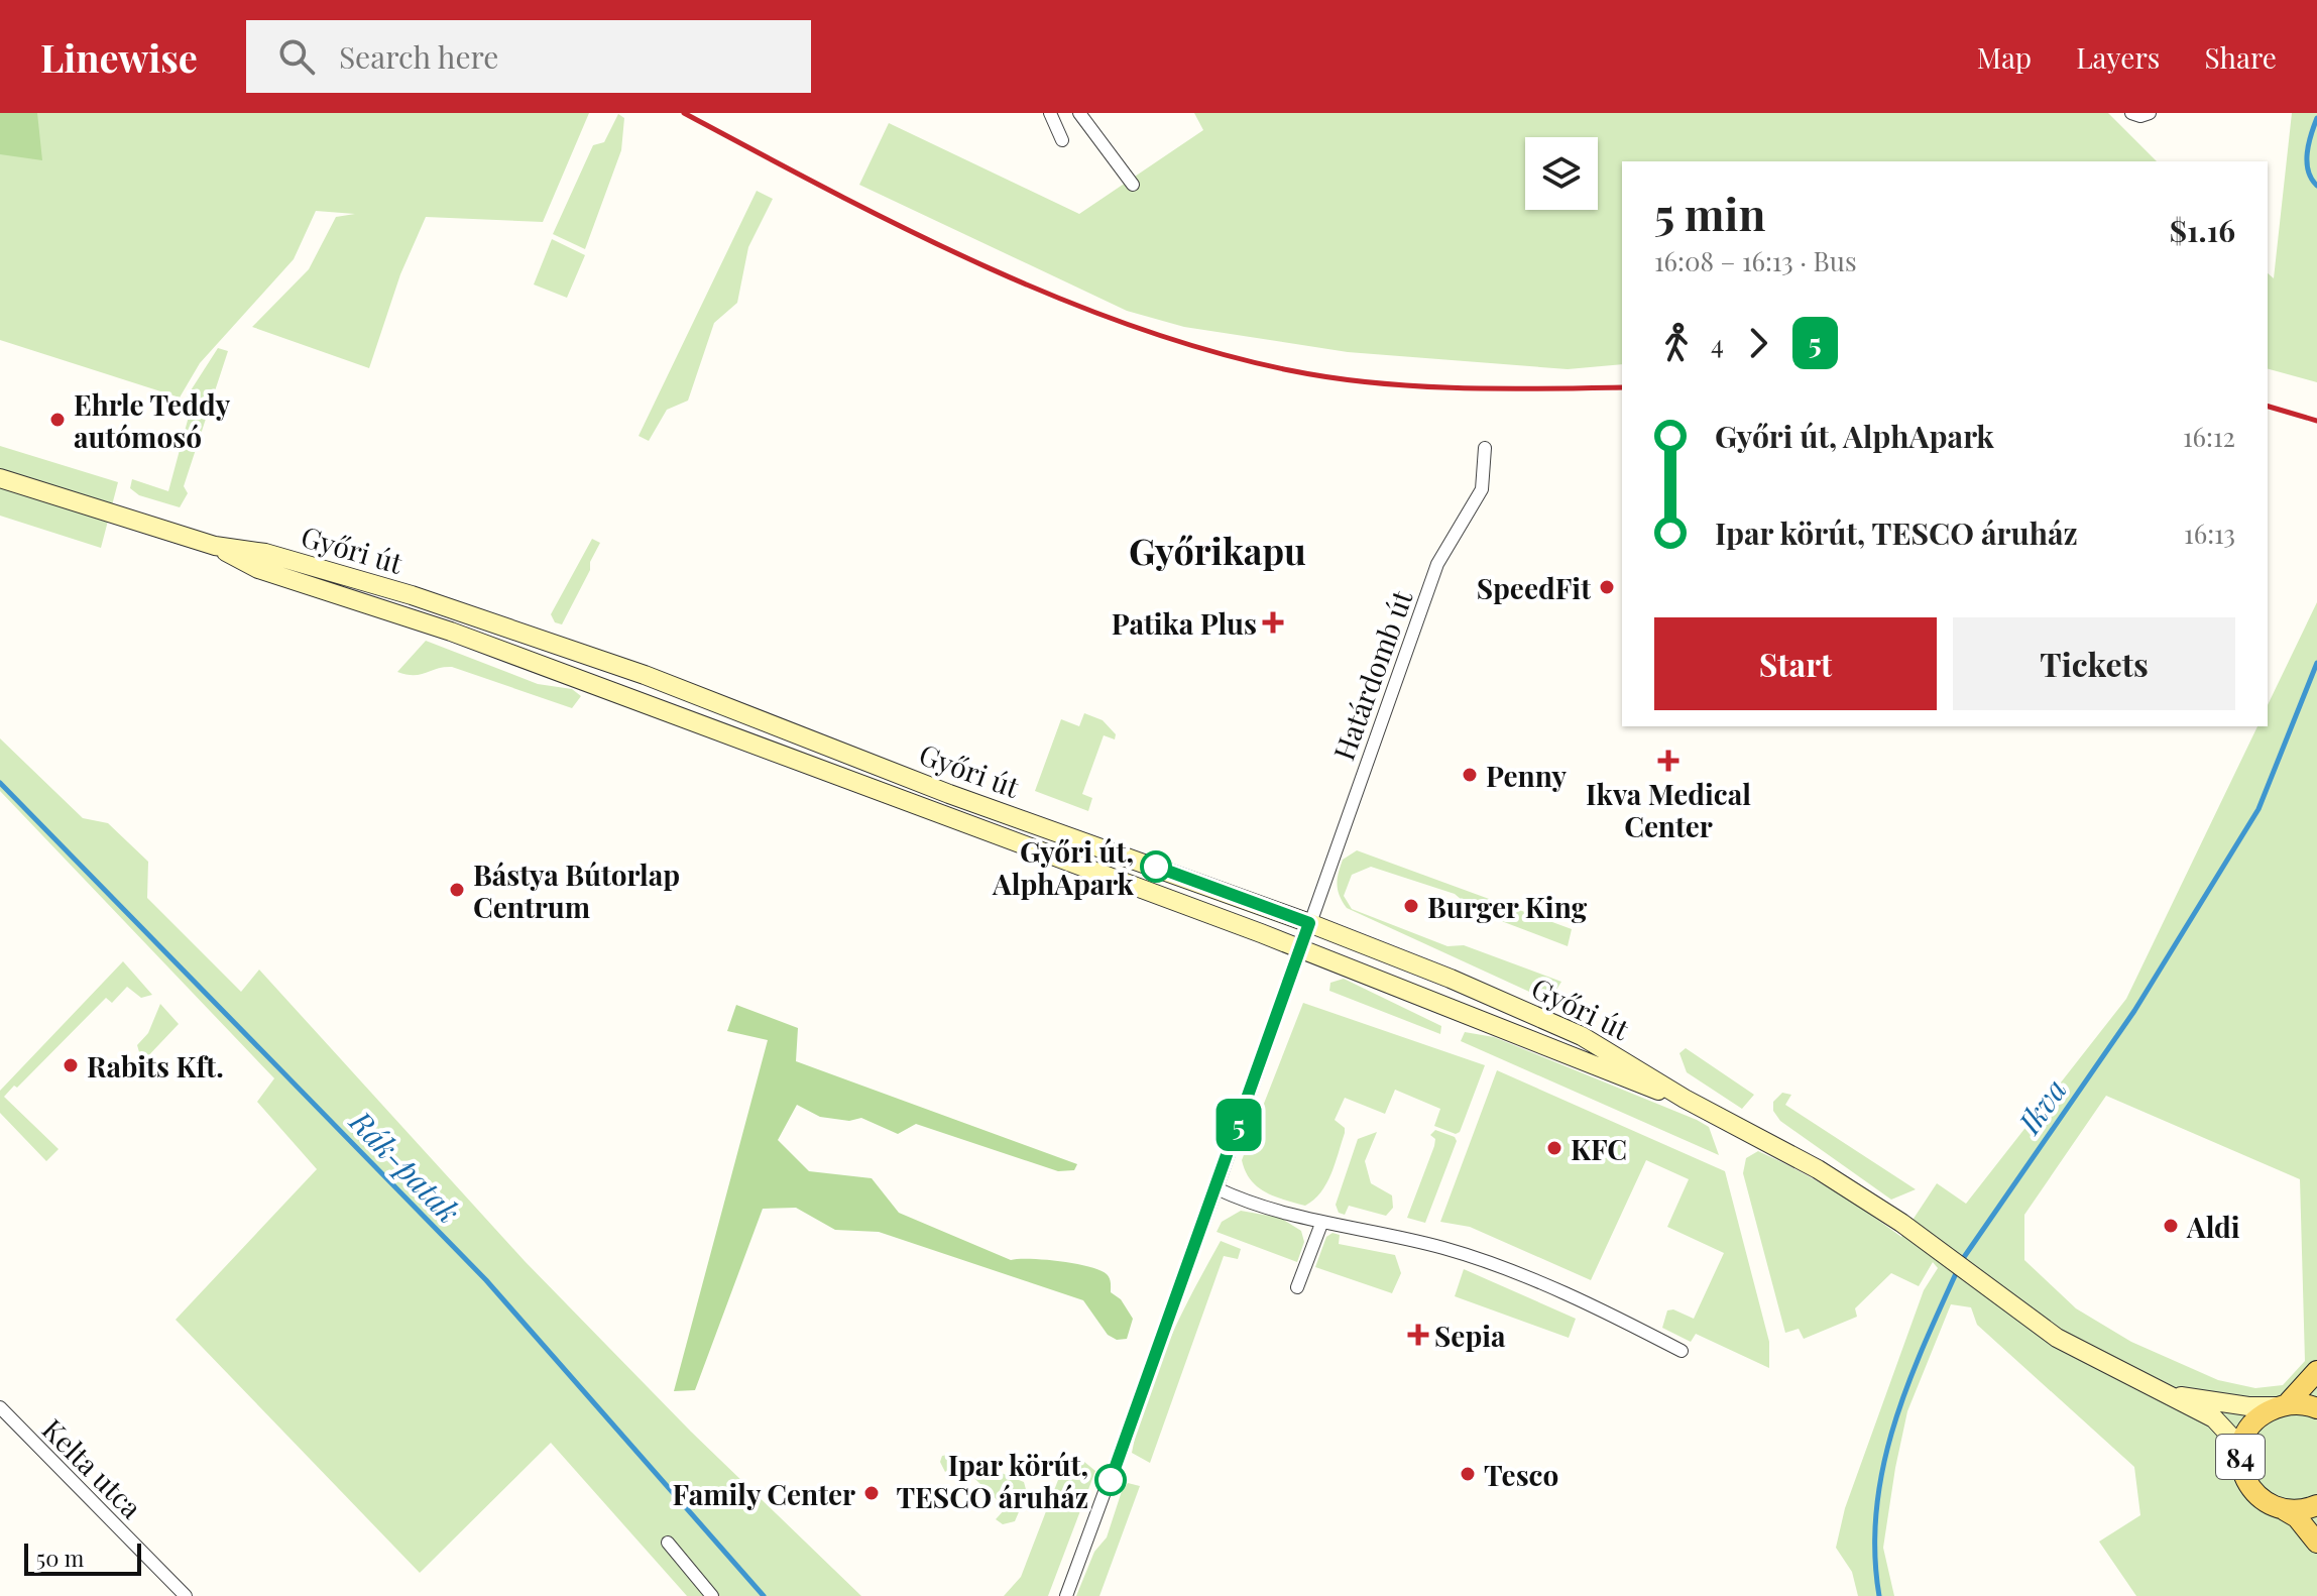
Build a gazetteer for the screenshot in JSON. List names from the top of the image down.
{
  "streets": {
    "main road": ["Győri út", "84"],
    "street": ["Határdomb út", "Kelta utca"]
  },
  "crossings": [
    ["Győri út", "Határdomb út"],
    ["Győri út", "84"]
  ],
  "districts": ["Győrikapu"],
  "water": ["Ikva", "Rák-patak"],
  "places": {
    "other": [
      "Ehrle Teddy autómosó",
      "SpeedFit",
      "Penny",
      "Győri út, AlphApark",
      "Bástya Bútorlap Centrum",
      "Burger King",
      "Rabits Kft.",
      "KFC",
      "Aldi",
      "Tesco",
      "Ipar körút, TESCO áruház",
      "Family Center"
    ],
    "health": ["Patika Plus", "Ikva Medical Center", "Sepia"]
  },
  "lines": ["bus line 5"],
  "scale_bar": "50 m",
  "page": {
    "header": "Linewise",
    "search": "Search here",
    "nav": ["Map", "Layers", "Share"],
    "on_map": "5",
    "heading": ["5 min", "16:08 – 16:13 · Bus", "$1.16"],
    "legs": ["4", "5"],
    "list": [
      {
        "name": "Győri út, AlphApark",
        "value": "16:12"
      },
      {
        "name": "Ipar körút, TESCO áruház",
        "value": "16:13"
      }
    ],
    "buttons": ["Start", "Tickets"],
    "scale": "50 m"
  }
}
